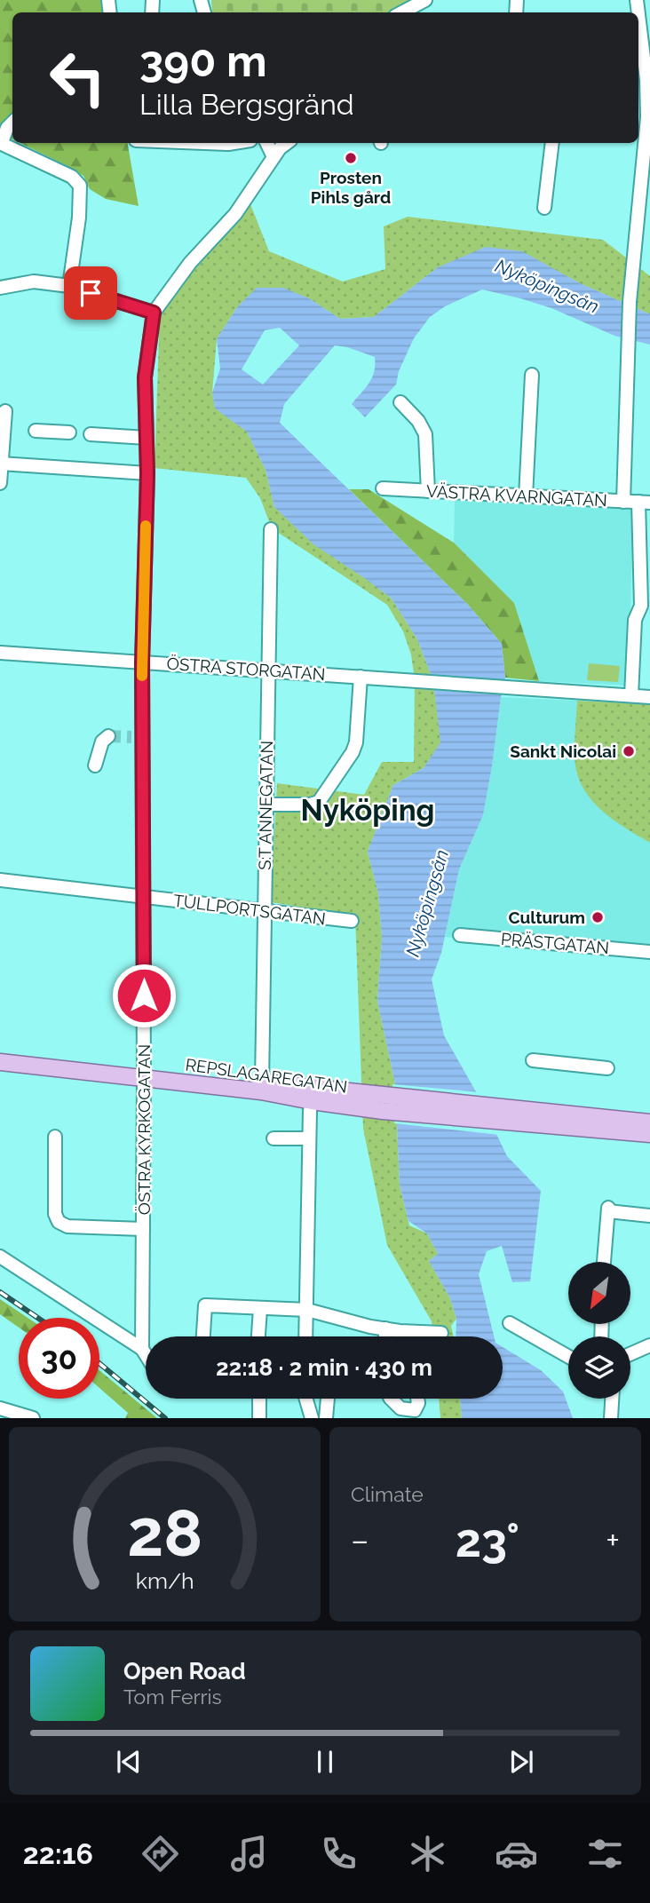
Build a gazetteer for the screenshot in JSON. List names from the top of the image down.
{
  "streets": {
    "main road": ["REPSLAGAREGATAN"],
    "street": [
      "VÄSTRA KVARNGATAN",
      "ÖSTRA STORGATAN",
      "S:T ANNEGATAN",
      "TULLPORTSGATAN",
      "PRÄSTGATAN",
      "ÖSTRA KYRKOGATAN"
    ]
  },
  "crossings": [
    ["ÖSTRA STORGATAN", "S:T ANNEGATAN"],
    ["ÖSTRA STORGATAN", "ÖSTRA KYRKOGATAN"],
    ["S:T ANNEGATAN", "TULLPORTSGATAN"],
    ["S:T ANNEGATAN", "REPSLAGAREGATAN"],
    ["TULLPORTSGATAN", "ÖSTRA KYRKOGATAN"],
    ["REPSLAGAREGATAN", "ÖSTRA KYRKOGATAN"]
  ],
  "districts": ["Nyköping"],
  "water": ["Nyköpingsån"],
  "places": ["Prosten Pihls gård", "Sankt Nicolai", "Culturum"],
  "north": "bottom left",
  "page": {
    "turn": ["390 m", "Lilla Bergsgränd"],
    "limit": "30",
    "trip": "22:18 · 2 min · 430 m",
    "tile": "Climate",
    "heat": ["−", "23°", "+"],
    "song": ["Open Road", "Tom Ferris"],
    "tabs": "22:16",
    "gauge": ["28", "km/h"]
  }
}
